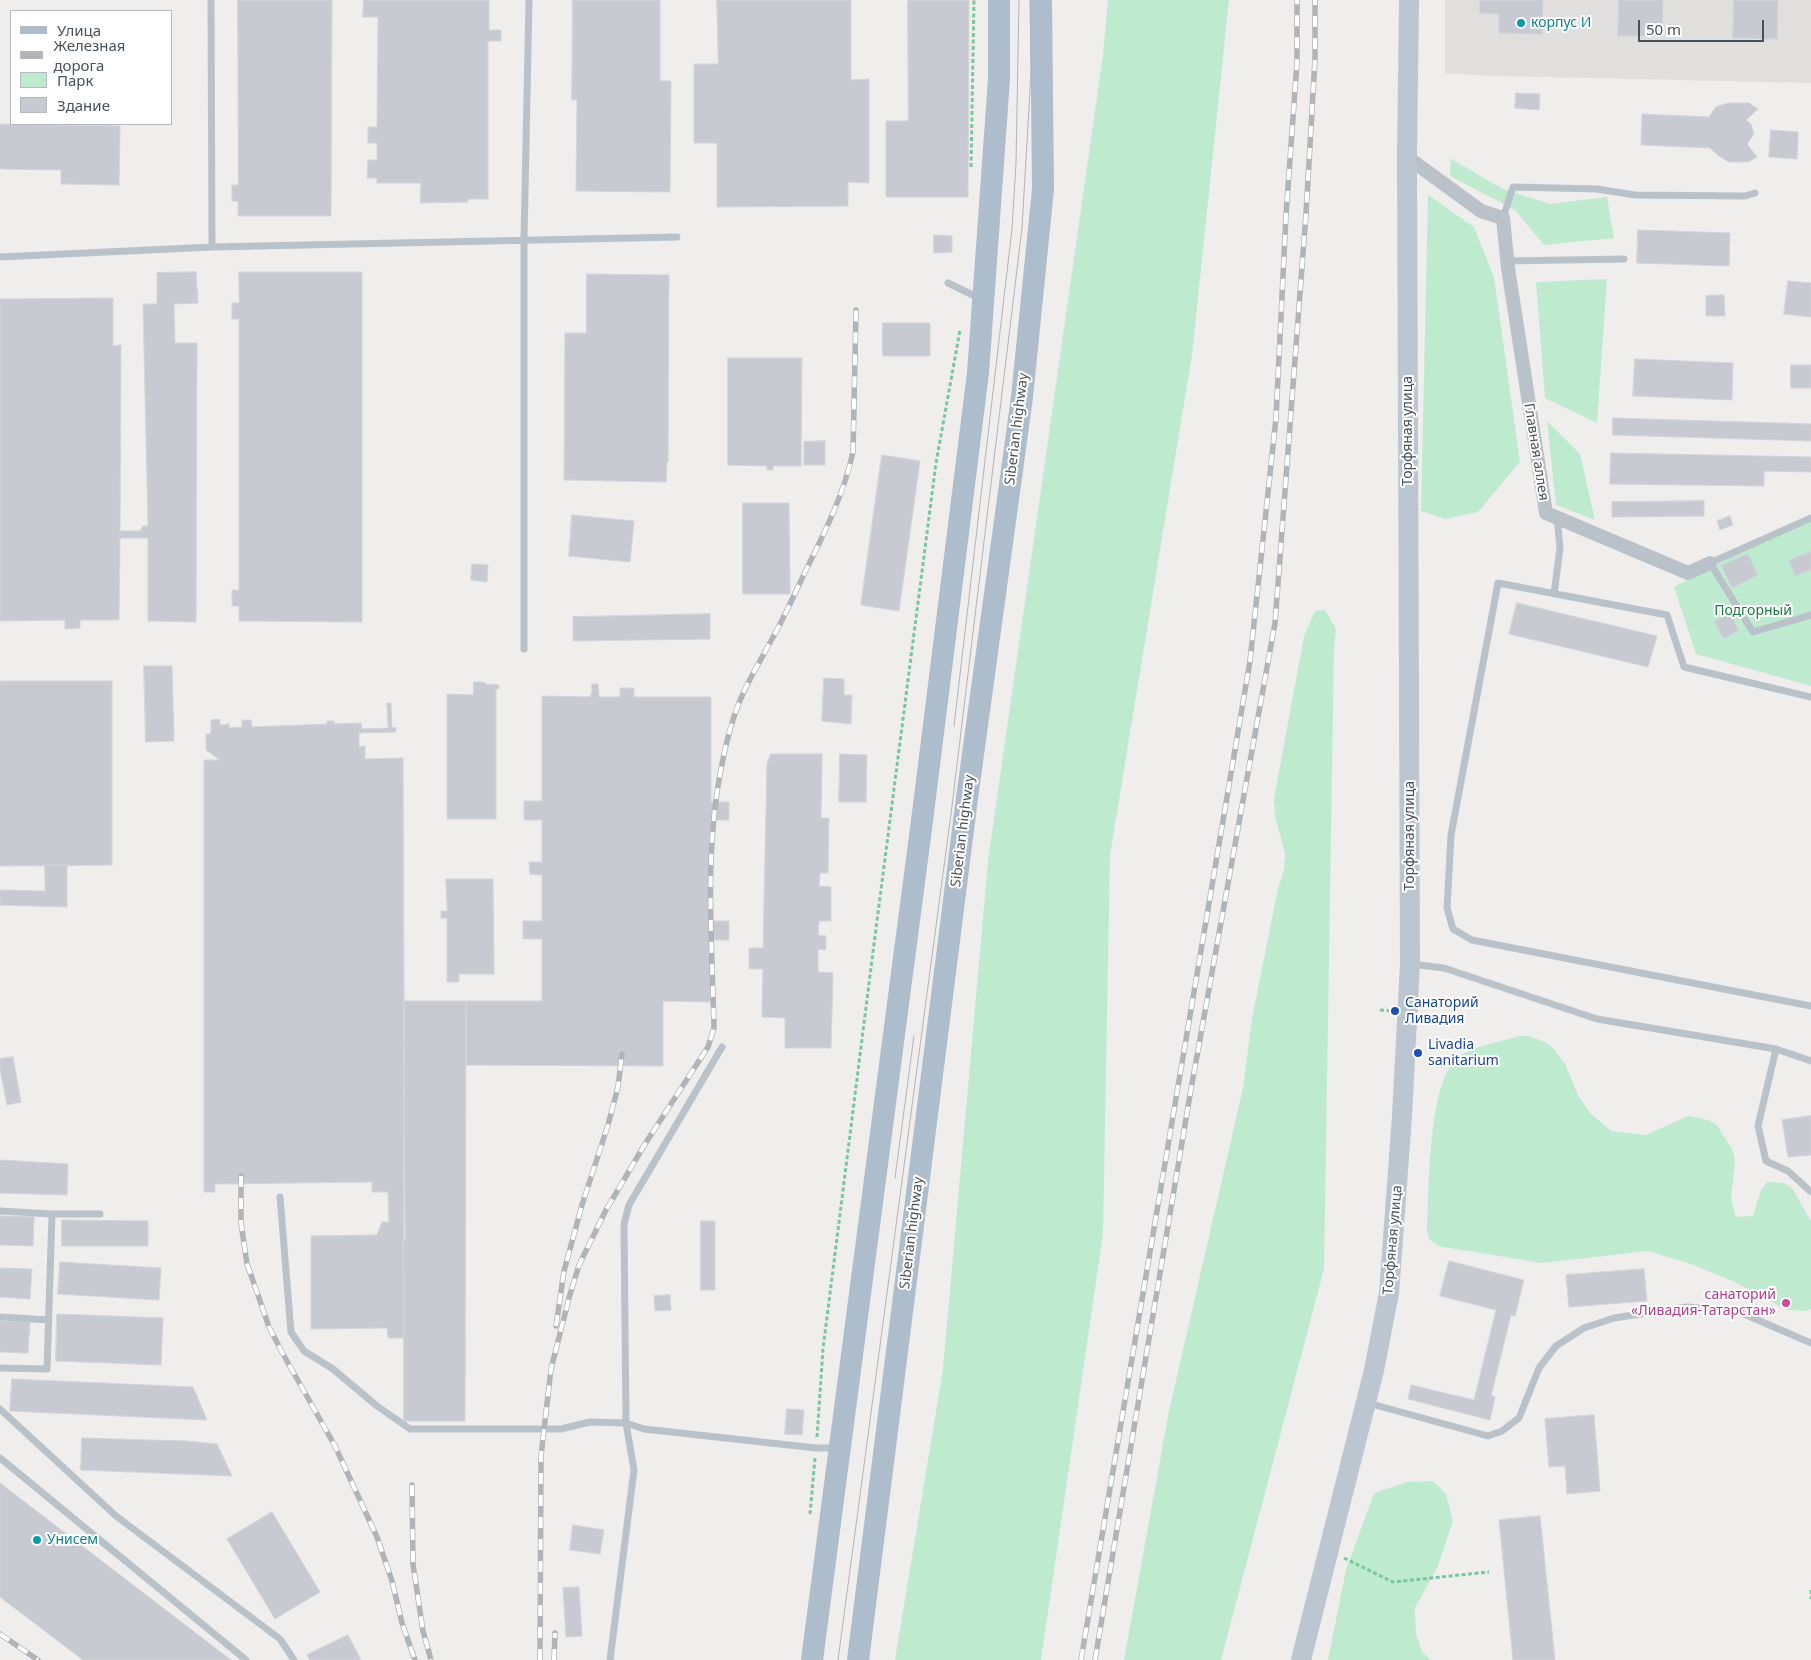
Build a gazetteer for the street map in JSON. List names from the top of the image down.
{
  "streets": {
    "main road": ["Siberian highway"],
    "street": ["Торфяная улица", "Главная аллея"]
  },
  "parks": ["Подгорный"],
  "places": [
    "корпус И",
    "Санаторий Ливадия",
    "Livadia sanitarium",
    "санаторий «Ливадия-Татарстан»",
    "Унисем"
  ],
  "legend": [
    "Улица",
    "Железная дорога",
    "Парк",
    "Здание"
  ],
  "scale_bar": "50 m"
}
